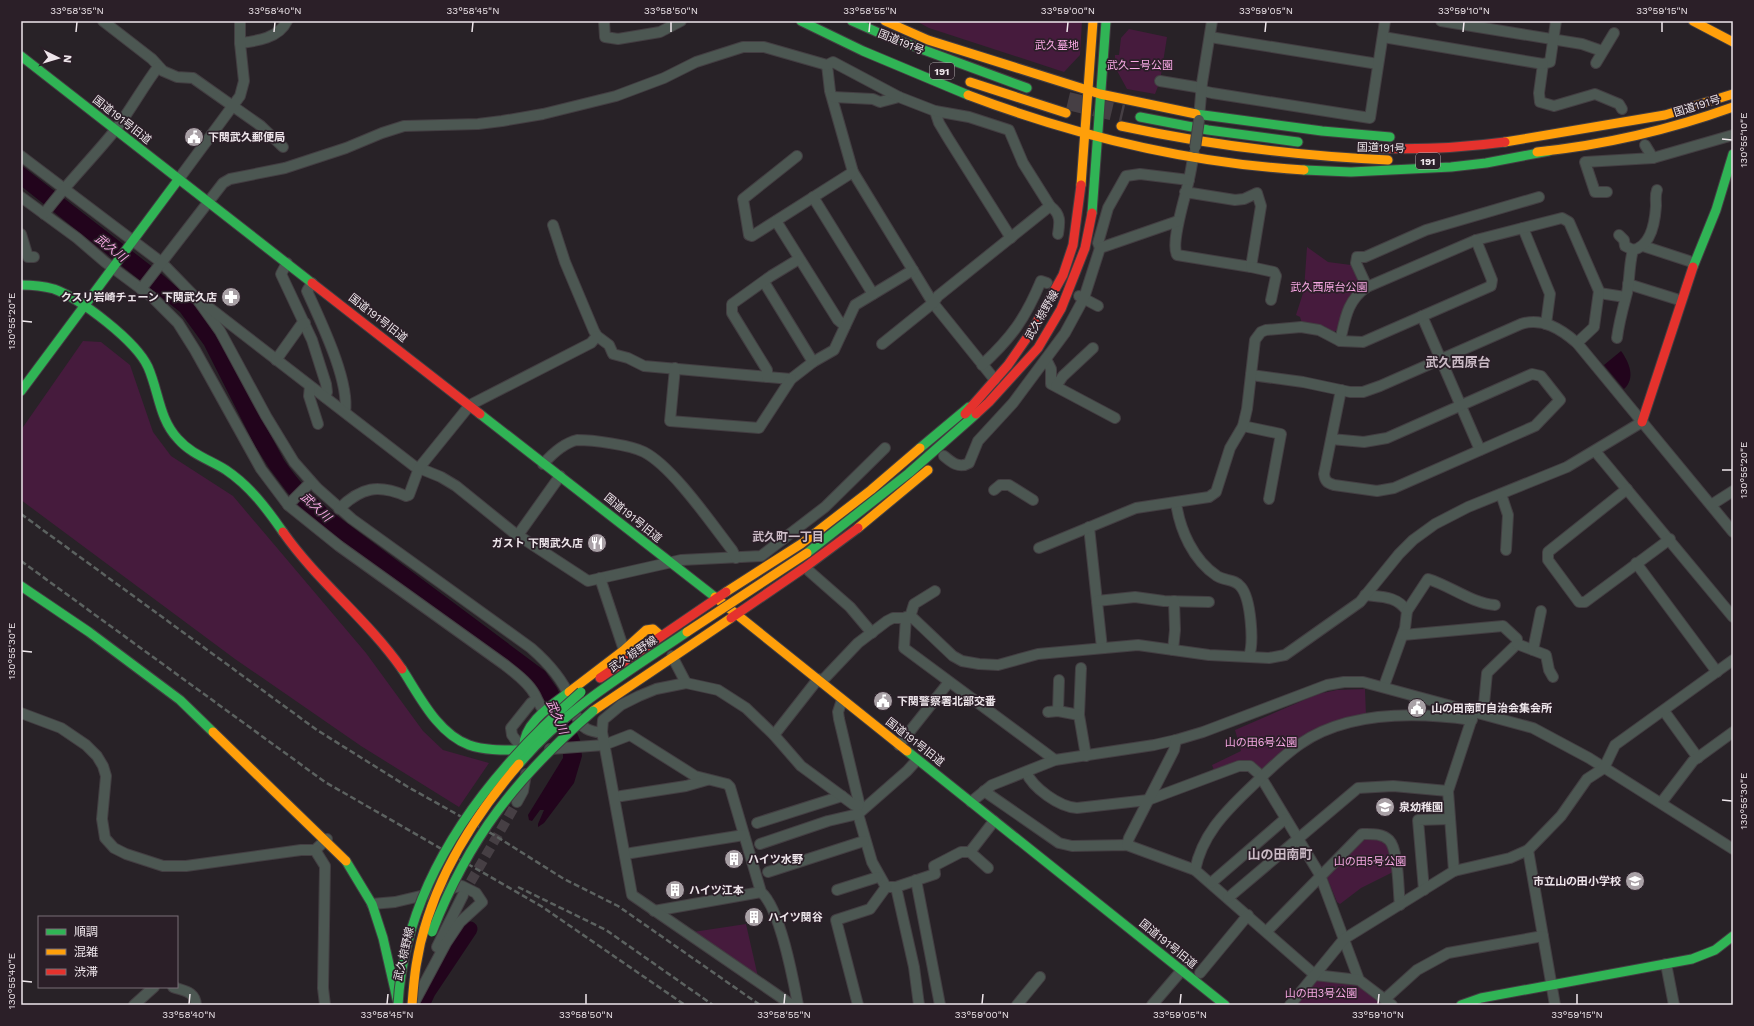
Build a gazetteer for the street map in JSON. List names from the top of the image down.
{
  "streets": {
    "main road": [
      "国道191号",
      "191",
      "国道191号旧道",
      "武久椋野線"
    ]
  },
  "districts": ["武久西原台", "武久町一丁目", "山の田南町"],
  "water": ["武久川"],
  "parks": [
    "武久墓地",
    "武久二号公園",
    "武久西原台公園",
    "山の田6号公園",
    "山の田5号公園",
    "山の田3号公園"
  ],
  "places": {
    "public building": ["下関武久郵便局", "下関警察署北部交番", "山の田南町自治会集会所"],
    "pharmacy": ["クスリ岩崎チェーン 下関武久店"],
    "restaurant": ["ガスト 下関武久店"],
    "school or university": ["泉幼稚園", "市立山の田小学校"],
    "building": ["ハイツ水野", "ハイツ江本", "ハイツ関谷"]
  },
  "legend": ["順調", "混雑", "渋滞"],
  "north": "right",
  "coordinates": [
    "33°58'35\"N",
    "33°58'40\"N",
    "33°58'45\"N",
    "33°58'50\"N",
    "33°58'55\"N",
    "33°59'00\"N",
    "33°59'05\"N",
    "33°59'10\"N",
    "33°59'15\"N",
    "130°55'10\"E",
    "130°55'20\"E",
    "130°55'30\"E",
    "130°55'40\"E"
  ]
}
